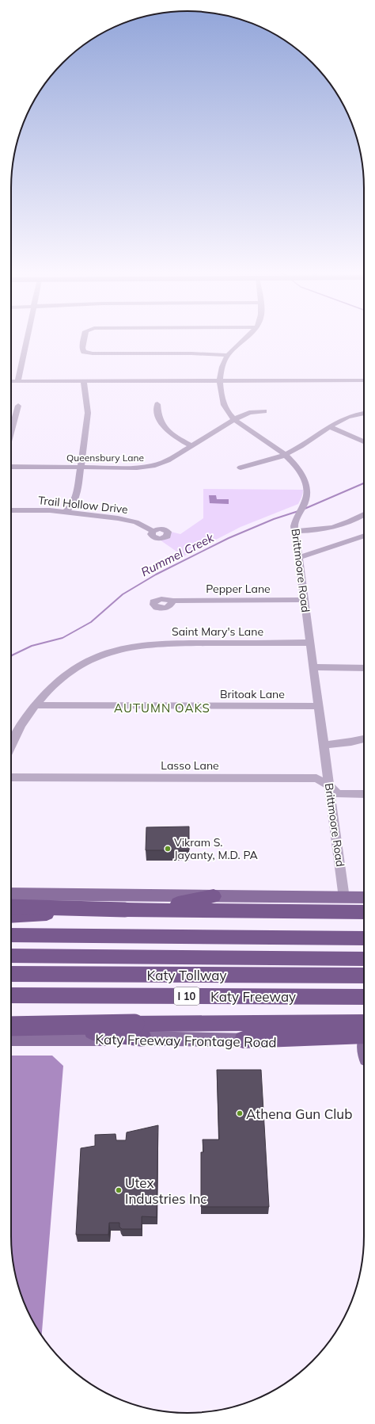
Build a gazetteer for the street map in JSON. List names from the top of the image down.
{
  "streets": {
    "highway": ["Katy Tollway", "I 10", "Katy Freeway"],
    "main road": ["Katy Freeway Frontage Road"],
    "street": [
      "Queensbury Lane",
      "Trail Hollow Drive",
      "Brittmoore Road",
      "Pepper Lane",
      "Saint Mary's Lane",
      "Britoak Lane",
      "Lasso Lane"
    ]
  },
  "crossings": [
    ["Queensbury Lane", "Brittmoore Road"],
    ["Brittmoore Road", "Pepper Lane"],
    ["Brittmoore Road", "Saint Mary's Lane"],
    ["Brittmoore Road", "Britoak Lane"],
    ["Brittmoore Road", "Lasso Lane"],
    ["Saint Mary's Lane", "Britoak Lane"]
  ],
  "districts": ["AUTUMN OAKS"],
  "water": ["Rummel Creek"],
  "places": ["Vikram S. Jayanty, M.D. PA", "Athena Gun Club", "Utex Industries Inc"]
}
